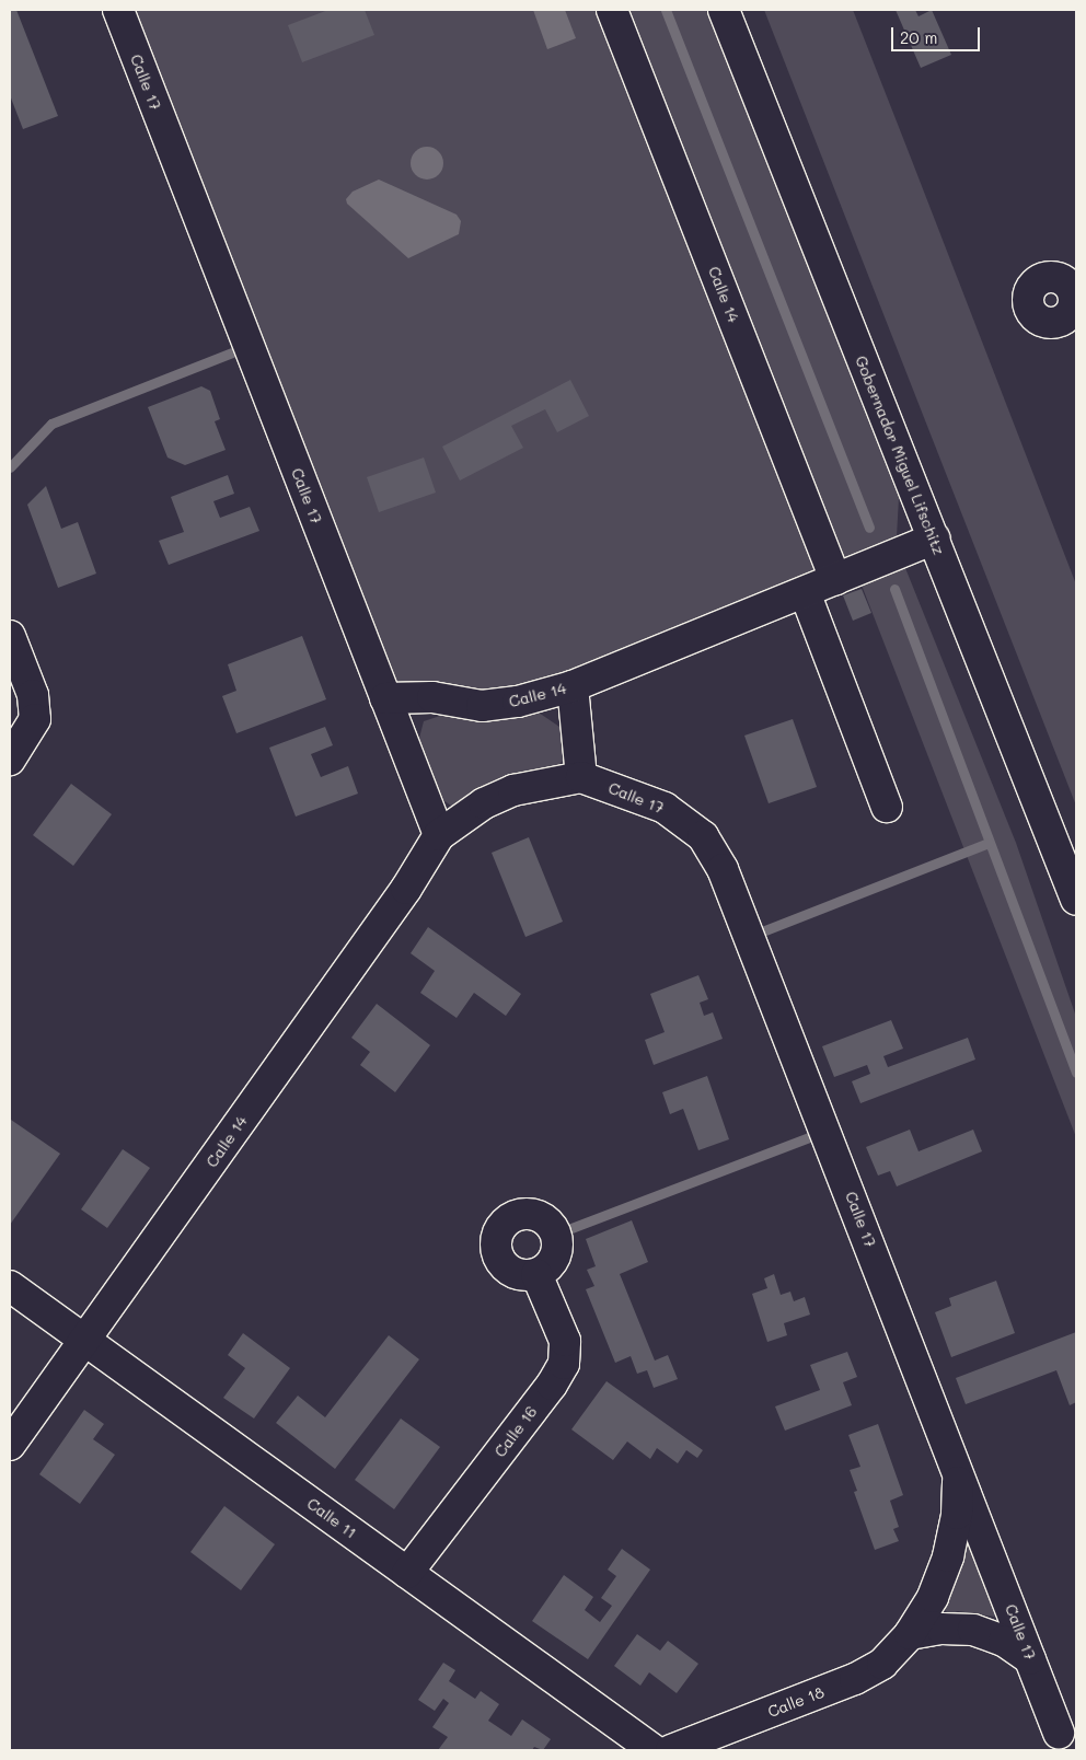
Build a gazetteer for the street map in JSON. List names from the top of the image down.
{
  "streets": {
    "street": [
      "Calle 17",
      "Calle 14",
      "Gobernador Miguel Lifschitz",
      "Calle 16",
      "Calle 11",
      "Calle 18"
    ]
  },
  "crossings": [
    ["Calle 17", "Calle 14"],
    ["Calle 17", "Calle 18"],
    ["Calle 14", "Gobernador Miguel Lifschitz"],
    ["Calle 14", "Calle 11"],
    ["Calle 16", "Calle 11"]
  ],
  "scale_bar": "20 m"
}
